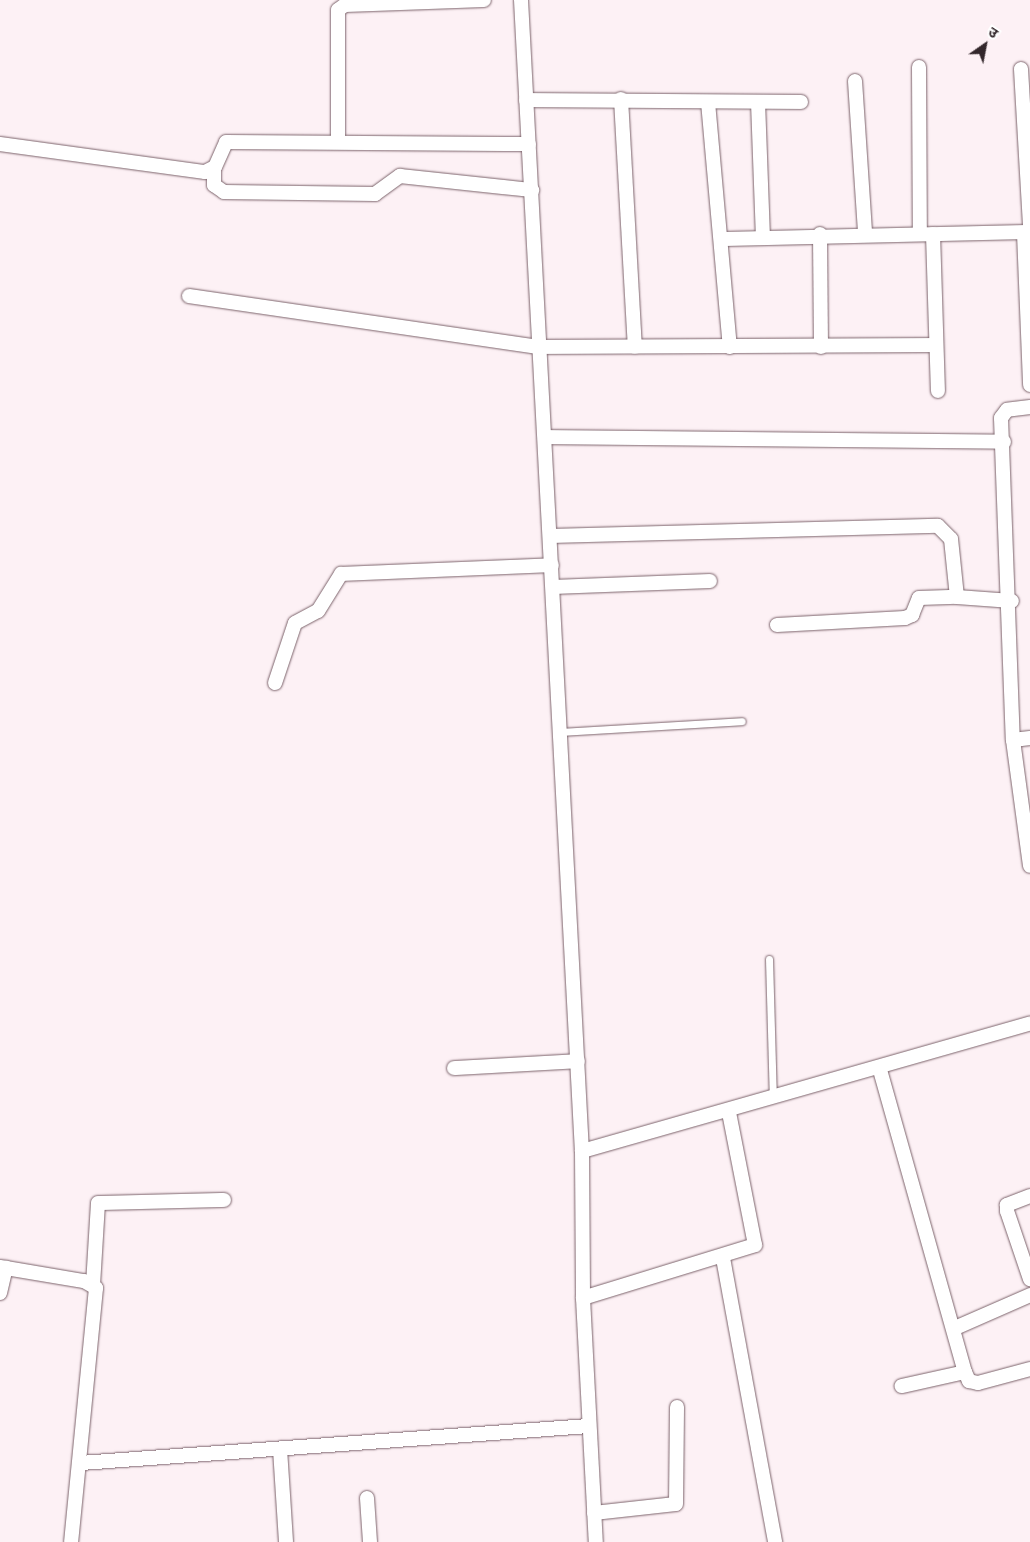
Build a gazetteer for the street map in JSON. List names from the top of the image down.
{
  "north": "top right"
}
